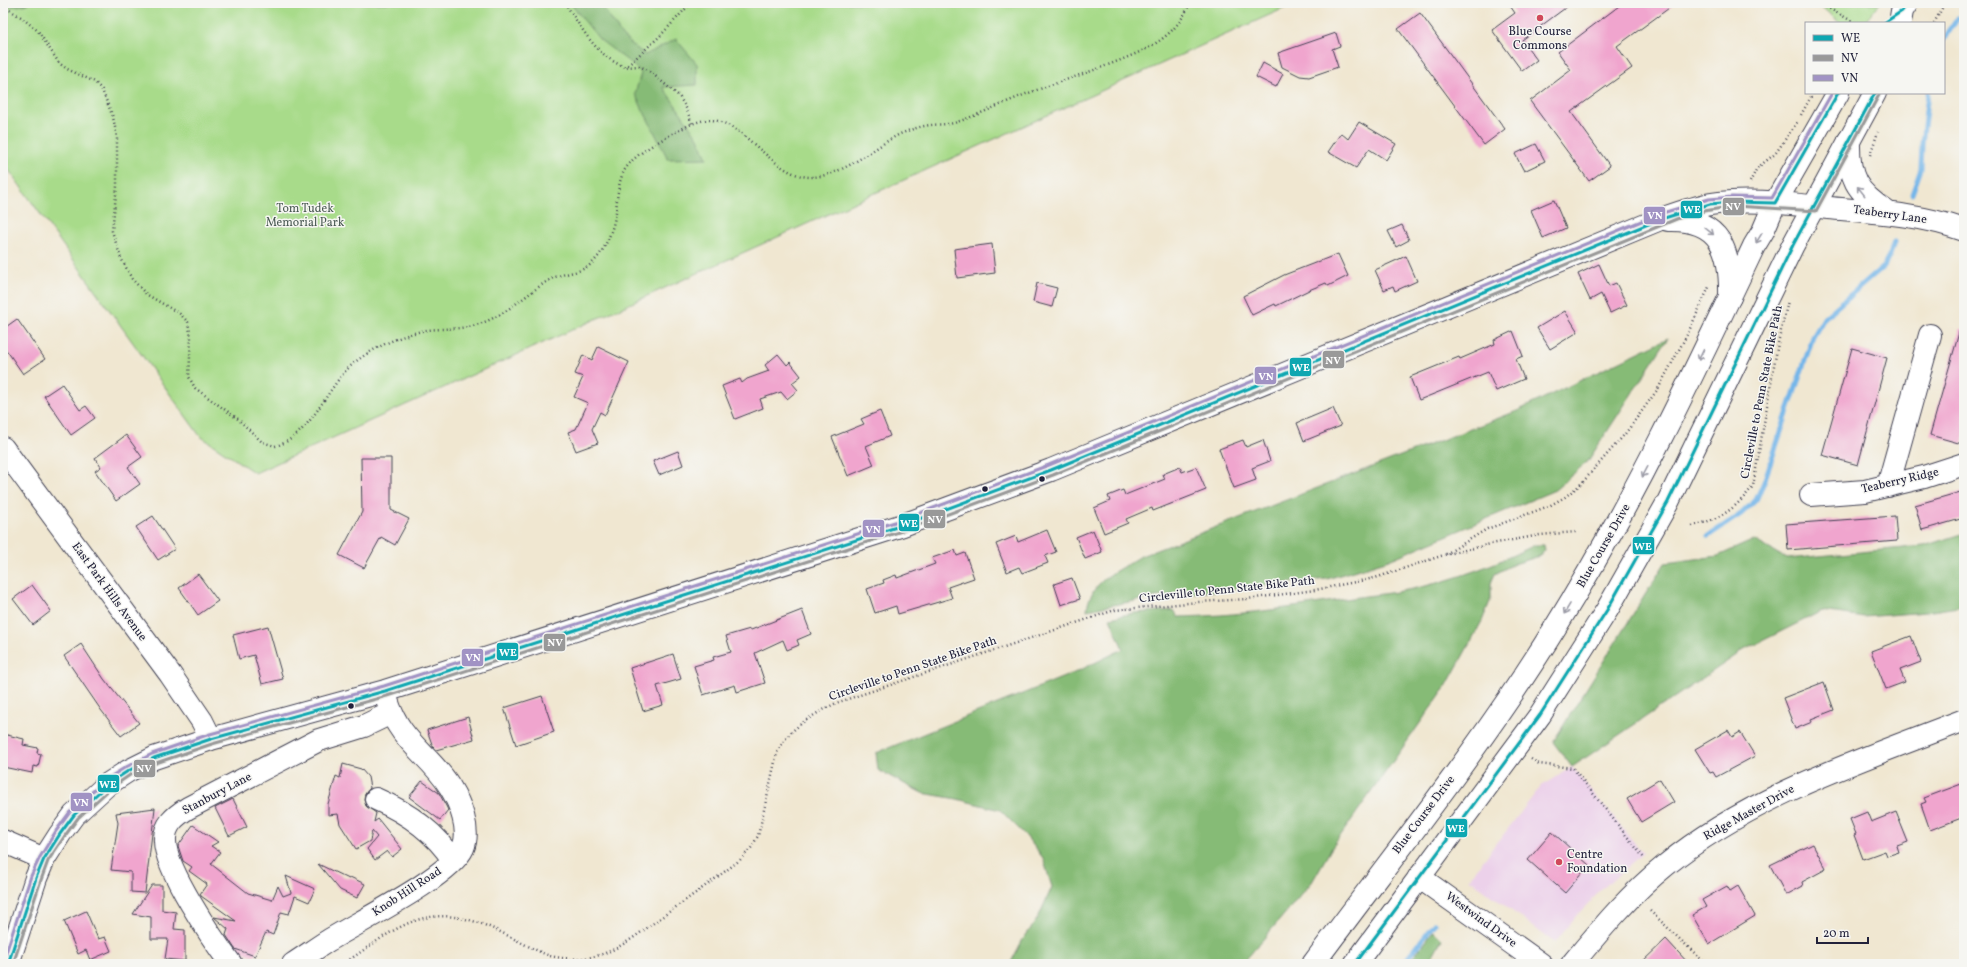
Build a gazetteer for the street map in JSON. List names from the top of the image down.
{
  "streets": {
    "street": [
      "Teaberry Lane",
      "Teaberry Ridge",
      "Blue Course Drive",
      "East Park Hills Avenue",
      "Stanbury Lane",
      "Ridge Master Drive",
      "Knob Hill Road",
      "Westwind Drive"
    ],
    "path": ["Circleville to Penn State Bike Path"]
  },
  "crossings": [
    ["Teaberry Lane", "Blue Course Drive"],
    ["Teaberry Lane", "East Park Hills Avenue"],
    ["Teaberry Lane", "Knob Hill Road"],
    ["Stanbury Lane", "Knob Hill Road"]
  ],
  "parks": ["Tom Tudek Memorial Park"],
  "places": ["Blue Course Commons", "Centre Foundation"],
  "lines": ["transit line WE", "transit line VN", "transit line NV"],
  "legend": ["WE", "NV", "VN"],
  "scale_bar": "20 m"
}
